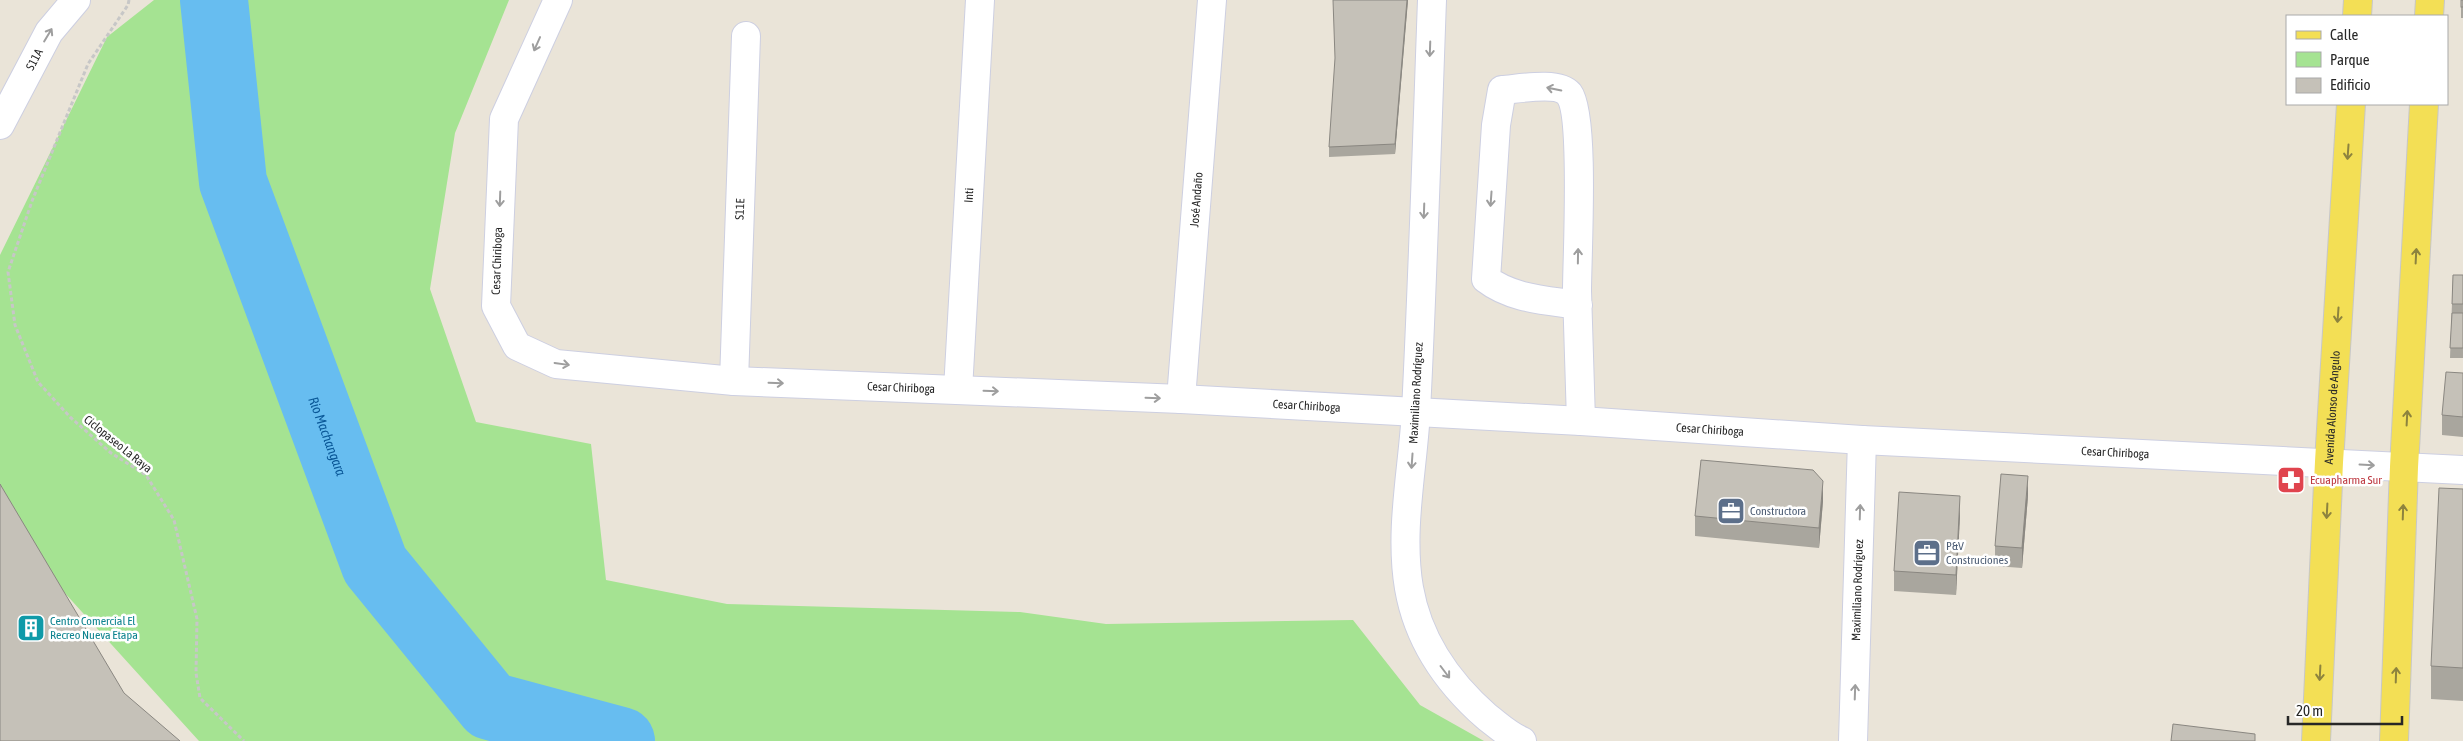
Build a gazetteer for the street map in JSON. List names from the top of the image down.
{
  "streets": {
    "main road": ["Avenida Alonso de Angulo"],
    "street": [
      "S11A",
      "Inti",
      "José Andaño",
      "S11E",
      "Cesar Chiriboga",
      "Maximiliano Rodríguez"
    ],
    "path": ["Ciclopaseo La Raya"]
  },
  "crossings": [
    ["Inti", "Cesar Chiriboga"],
    ["José Andaño", "Cesar Chiriboga"],
    ["S11E", "Cesar Chiriboga"],
    ["Cesar Chiriboga", "Maximiliano Rodríguez"],
    ["Cesar Chiriboga", "Avenida Alonso de Angulo"]
  ],
  "one_way": ["S11A"],
  "water": ["Rio Machangara"],
  "places": {
    "pharmacy": ["Ecuapharma Sur"],
    "office": ["Constructora", "P&V Construciones"],
    "building": ["Centro Comercial El Recreo Nueva Etapa"]
  },
  "legend": ["Calle", "Parque", "Edificio"],
  "scale_bar": "20 m"
}
